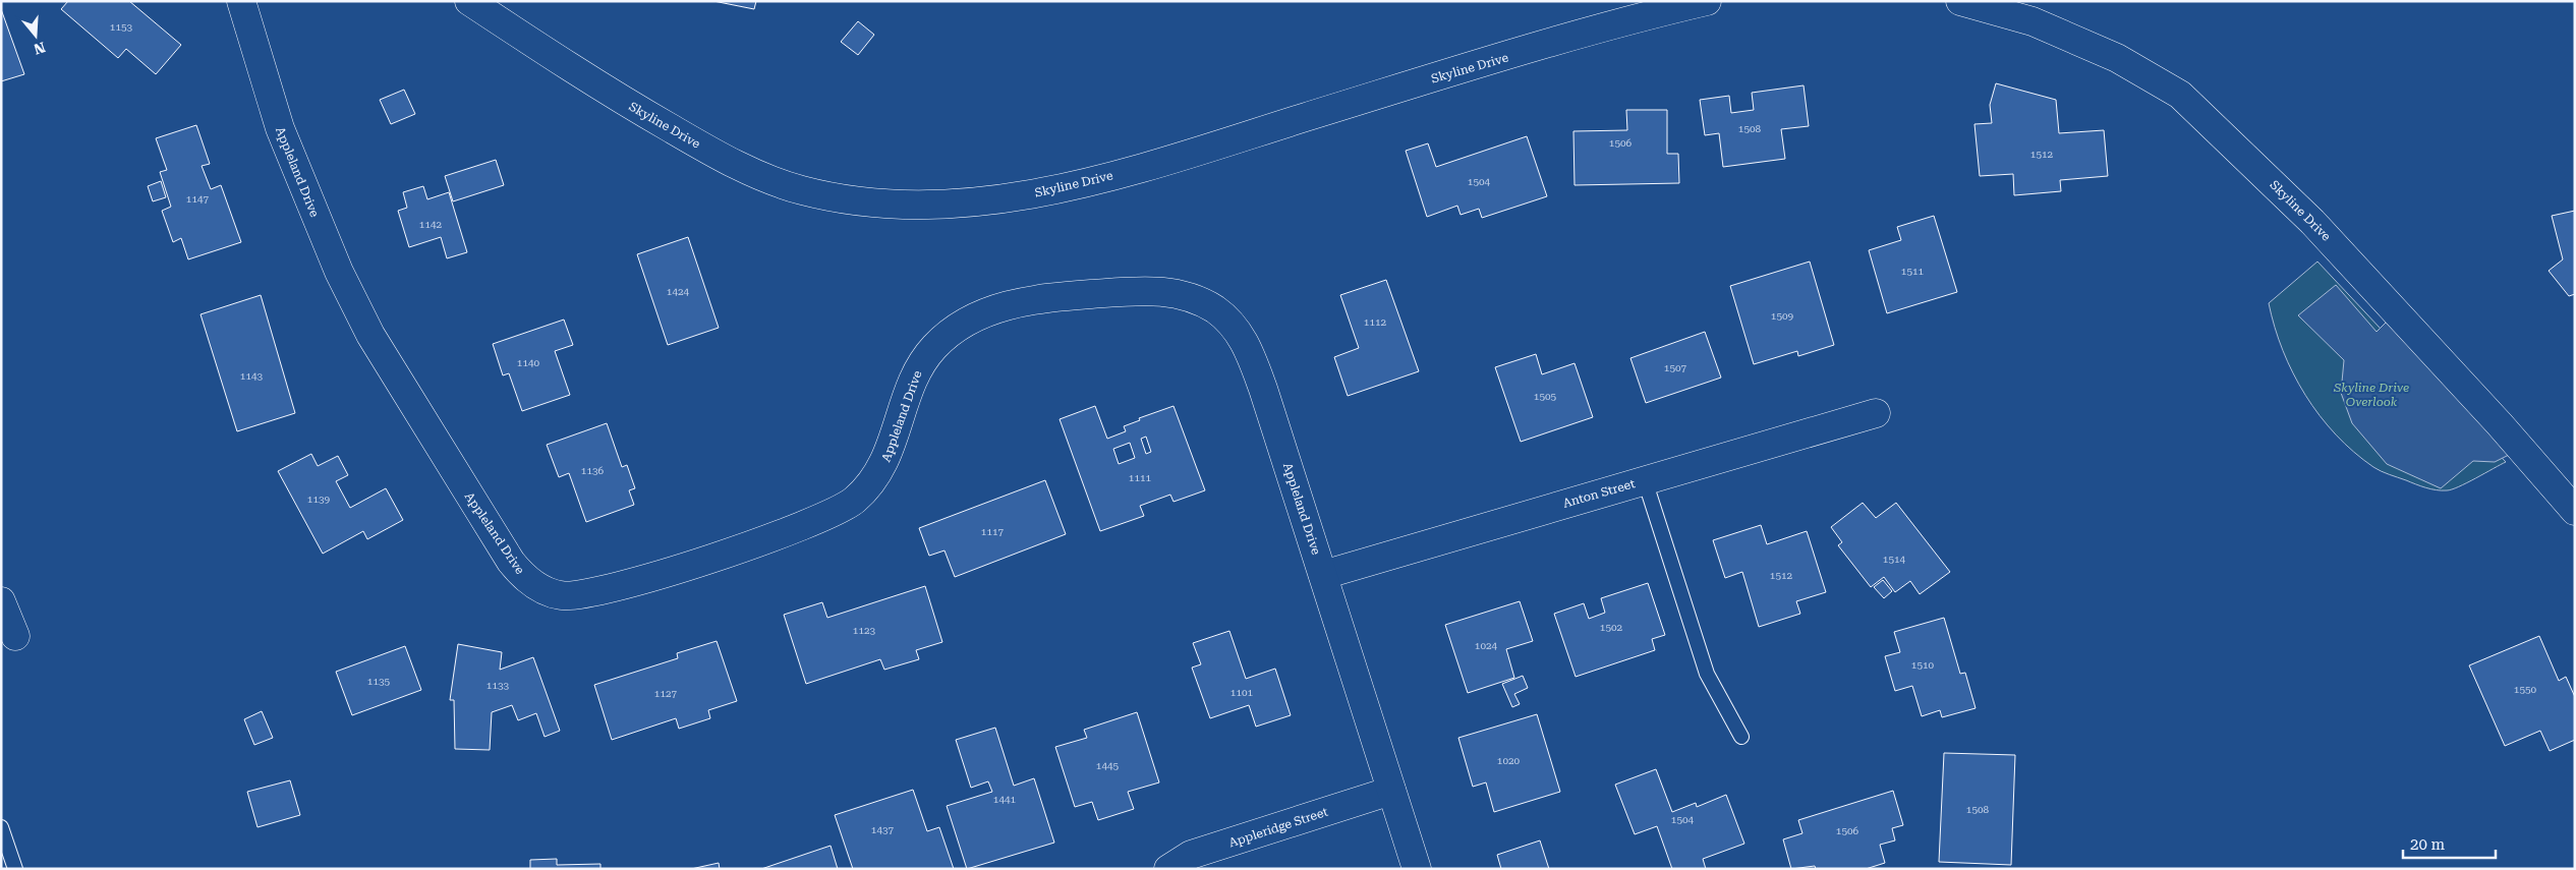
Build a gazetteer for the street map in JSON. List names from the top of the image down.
{
  "streets": {
    "street": [
      "Skyline Drive",
      "Appleland Drive",
      "Anton Street",
      "Appleridge Street"
    ]
  },
  "crossings": [
    ["Appleland Drive", "Anton Street"],
    ["Appleland Drive", "Appleridge Street"]
  ],
  "parks": ["Skyline Drive Overlook"],
  "house_numbers": [
    "1153",
    "1508",
    "1506",
    "1512",
    "1504",
    "1147",
    "1142",
    "1511",
    "1424",
    "1509",
    "1112",
    "1140",
    "1507",
    "1143",
    "1505",
    "1136",
    "1111",
    "1139",
    "1117",
    "1514",
    "1512",
    "1502",
    "1123",
    "1024",
    "1510",
    "1135",
    "1133",
    "1550",
    "1101",
    "1127",
    "1020",
    "1445",
    "1441",
    "1508",
    "1504",
    "1437",
    "1506"
  ],
  "scale_bar": "20 m",
  "north": "bottom"
}
